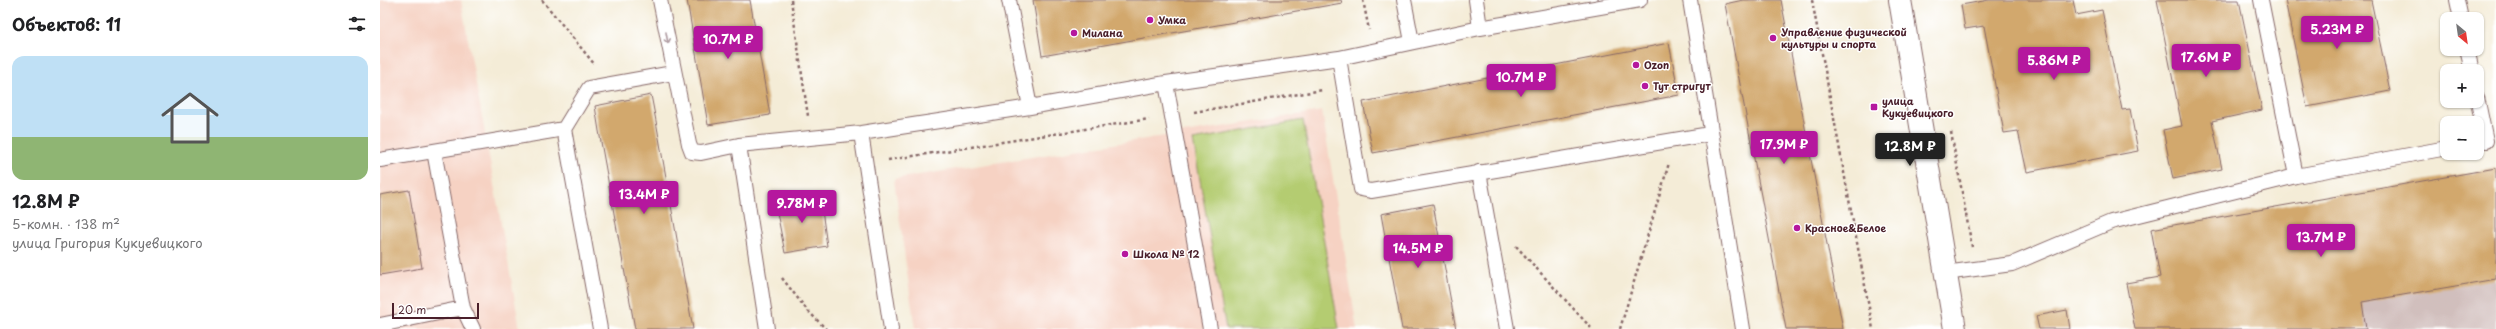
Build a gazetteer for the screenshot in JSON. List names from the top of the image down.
{
  "places": {
    "other": [
      "Умка",
      "Милана",
      "Управление физической культуры и спорта",
      "Ozon",
      "Тут стригут",
      "Красное&Белое",
      "Школа № 12"
    ],
    "transit": ["улица Кукуевицкого"]
  },
  "scale_bar": "20 m",
  "north": "bottom right",
  "page": {
    "heading": "Объектов: 11",
    "map_buttons": ["+", "−"],
    "price": [
      "5.23M ₽",
      "10.7M ₽",
      "17.6M ₽",
      "5.86M ₽",
      "10.7M ₽",
      "17.9M ₽",
      "12.8M ₽",
      "13.4M ₽",
      "9.78M ₽",
      "13.7M ₽",
      "14.5M ₽"
    ],
    "list": [
      {
        "name": "12.8M ₽",
        "note": "5-комн. · 138 m² · улица Григория Кукуевицкого"
      }
    ],
    "scale": "20 m"
  }
}
